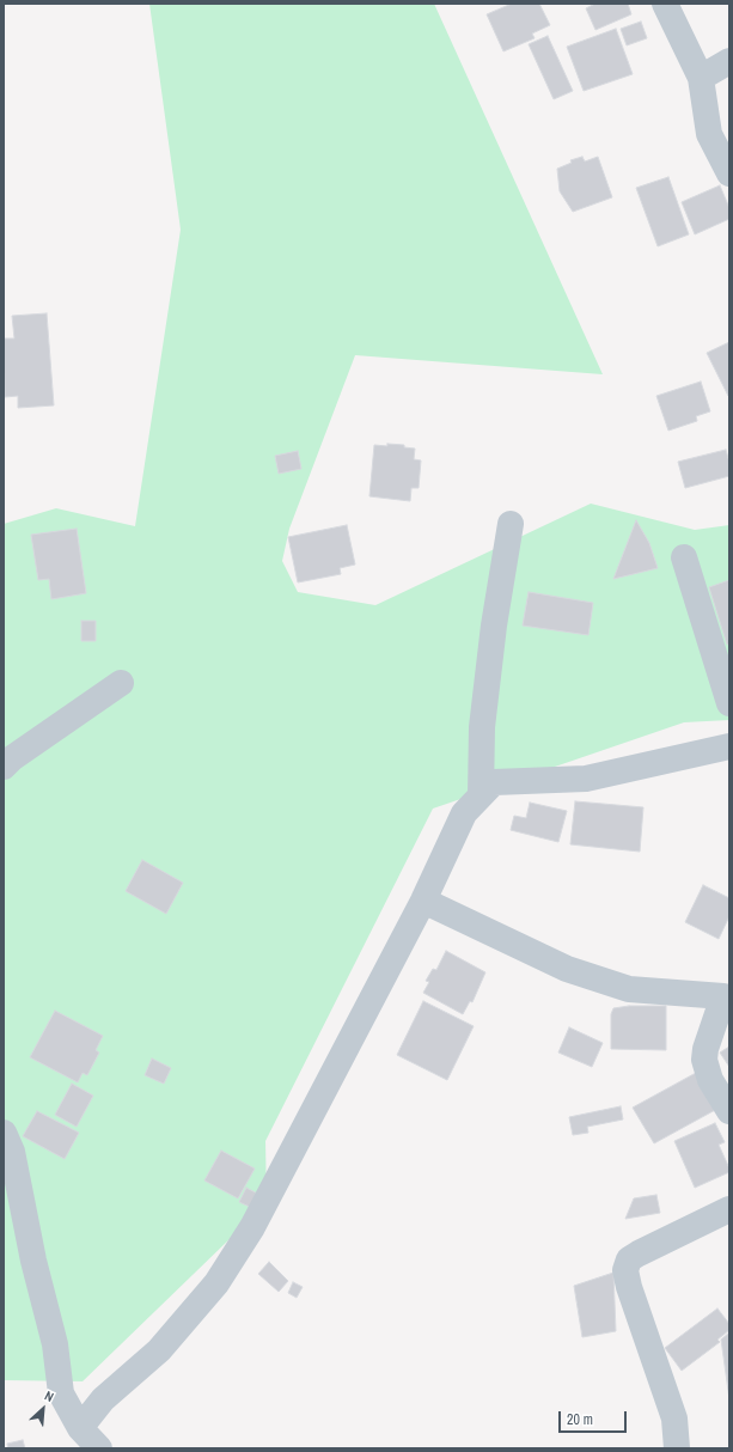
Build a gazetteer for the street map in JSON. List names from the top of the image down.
{
  "scale_bar": "20 m",
  "north": "top right"
}
